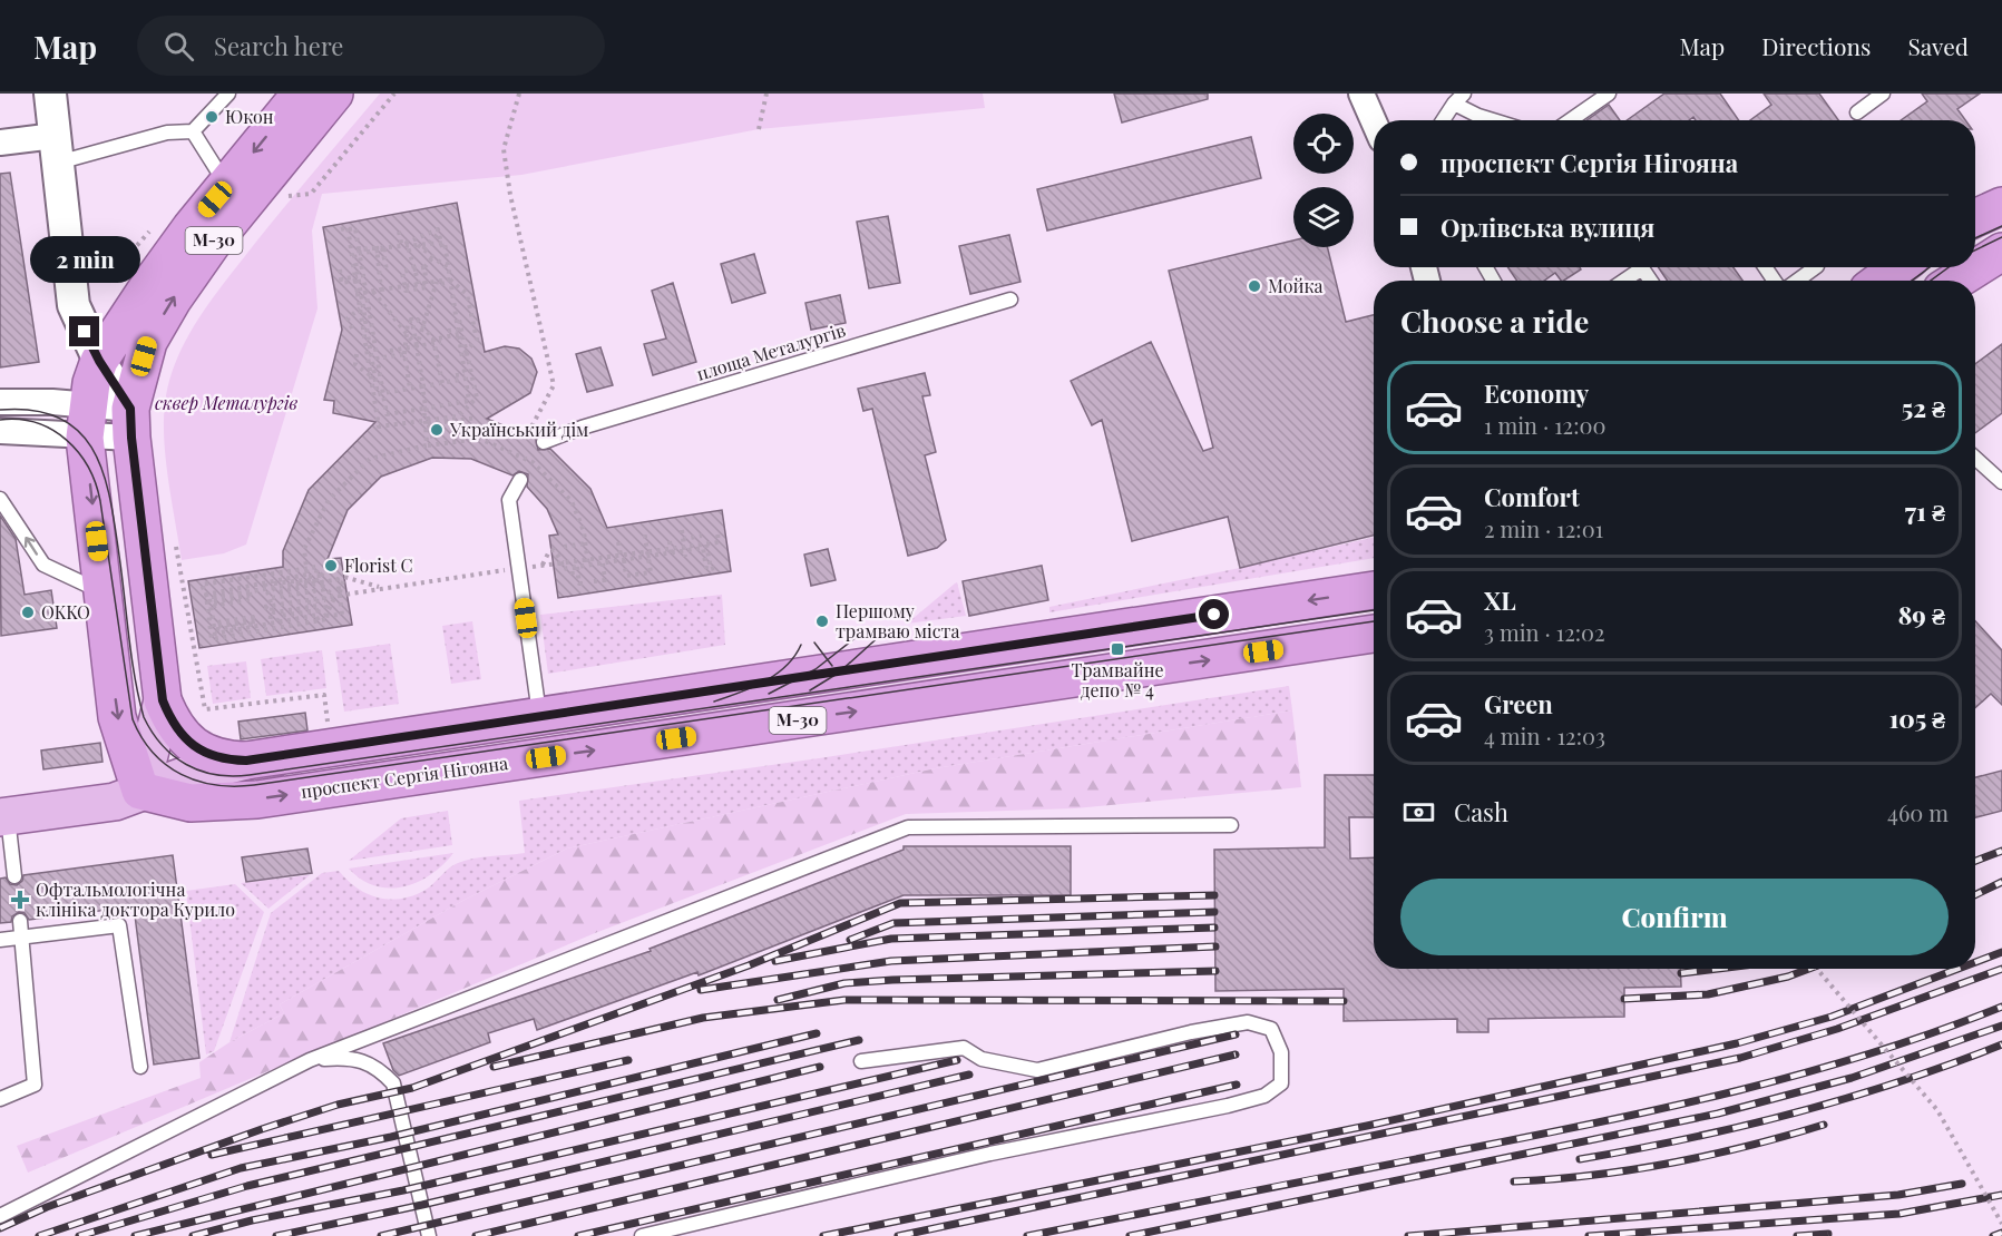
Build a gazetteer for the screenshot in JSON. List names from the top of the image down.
{
  "streets": {
    "highway": ["М-30", "проспект Сергія Нігояна"],
    "lane": ["площа Металургів"]
  },
  "crossings": [
    ["М-30", "проспект Сергія Нігояна"]
  ],
  "parks": ["сквер Металургів"],
  "places": {
    "other": [
      "Юкон",
      "Мойка",
      "Український дім",
      "Florist C",
      "OKKO",
      "Першому трамваю міста"
    ],
    "transit": ["Трамвайне депо № 4"],
    "health": ["Офтальмологічна клініка доктора Курило"]
  },
  "page": {
    "header": "Map",
    "search": "Search here",
    "nav": ["Map", "Directions", "Saved"],
    "banner": ["проспект Сергія Нігояна", "Орлівська вулиця"],
    "bubble": "2 min",
    "heading": "Choose a ride",
    "list": [
      {
        "name": "Economy",
        "note": "1 min · 12:00",
        "value": "52 ₴"
      },
      {
        "name": "Comfort",
        "note": "2 min · 12:01",
        "value": "71 ₴"
      },
      {
        "name": "XL",
        "note": "3 min · 12:02",
        "value": "89 ₴"
      },
      {
        "name": "Green",
        "note": "4 min · 12:03",
        "value": "105 ₴"
      }
    ],
    "pay": ["Cash", "460 m"],
    "buttons": "Confirm"
  }
}
